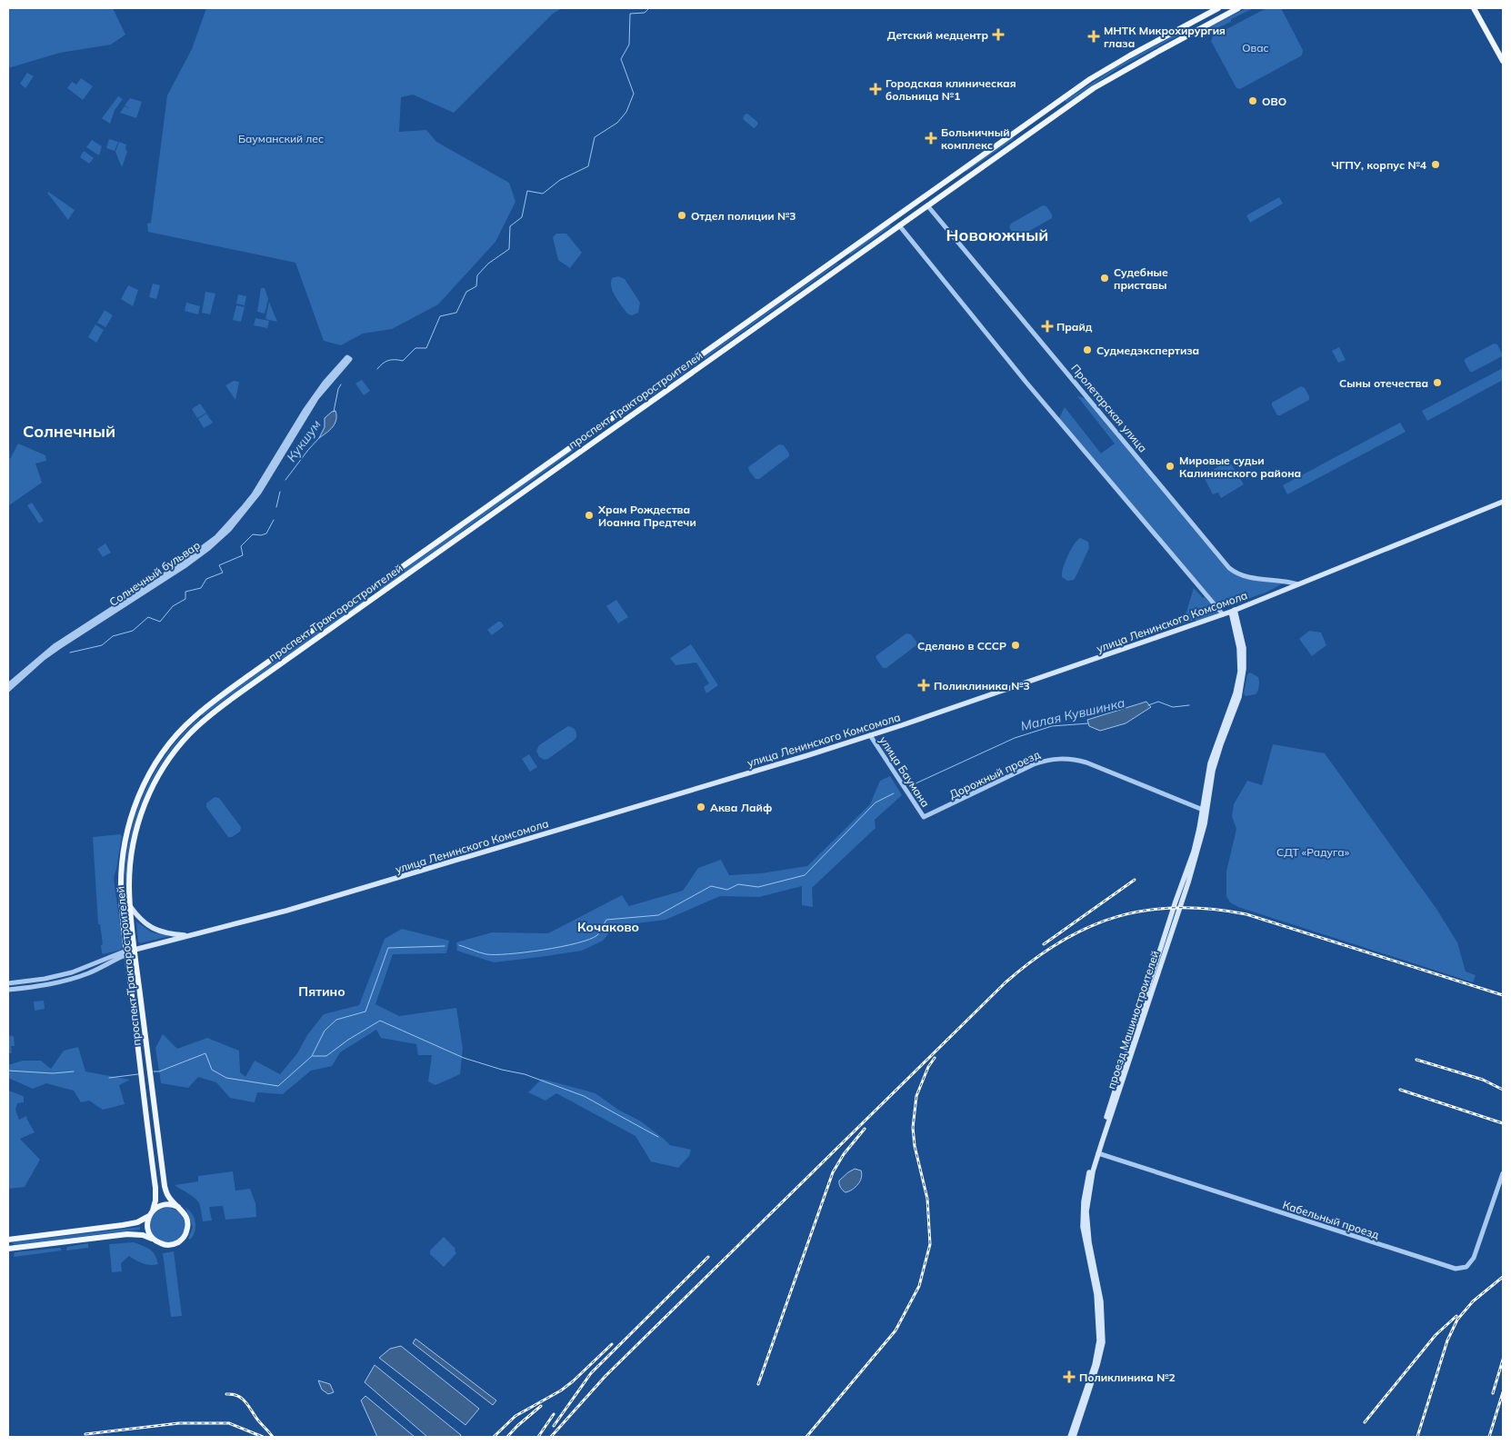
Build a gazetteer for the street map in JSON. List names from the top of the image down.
{
  "streets": {
    "main road": ["проспект Тракторостроителей", "улица Ленинского Комсомола", "проезд Машиностроителей"],
    "street": [
      "Пролетарская улица",
      "Солнечный бульвар",
      "улица Баумана",
      "Дорожный проезд",
      "Кабельный проезд"
    ]
  },
  "crossings": [
    ["проспект Тракторостроителей", "Пролетарская улица"],
    ["проспект Тракторостроителей", "улица Ленинского Комсомола"],
    ["Пролетарская улица", "улица Ленинского Комсомола"],
    ["улица Ленинского Комсомола", "улица Баумана"],
    ["улица Ленинского Комсомола", "проезд Машиностроителей"],
    ["улица Баумана", "Дорожный проезд"],
    ["Дорожный проезд", "проезд Машиностроителей"],
    ["проезд Машиностроителей", "Кабельный проезд"]
  ],
  "districts": [
    "Новоюжный",
    "Солнечный",
    "Кочаково",
    "Пятино"
  ],
  "water": ["Кукшум", "Малая Кувшинка"],
  "parks": ["Овас", "Бауманский лес", "СДТ «Радуга»"],
  "places": {
    "health": [
      "Детский медцентр",
      "МНТК Микрохирургия глаза",
      "Городская клиническая больница №1",
      "Больничный комплекс",
      "Прайд",
      "Поликлиника №3",
      "Поликлиника №2"
    ],
    "other": [
      "ОВО",
      "ЧГПУ, корпус №4",
      "Отдел полиции №3",
      "Судебные приставы",
      "Судмедэкспертиза",
      "Сыны отечества",
      "Мировые судьи Калининского района",
      "Храм Рождества Иоанна Предтечи",
      "Сделано в СССР",
      "Аква Лайф"
    ]
  }
}
